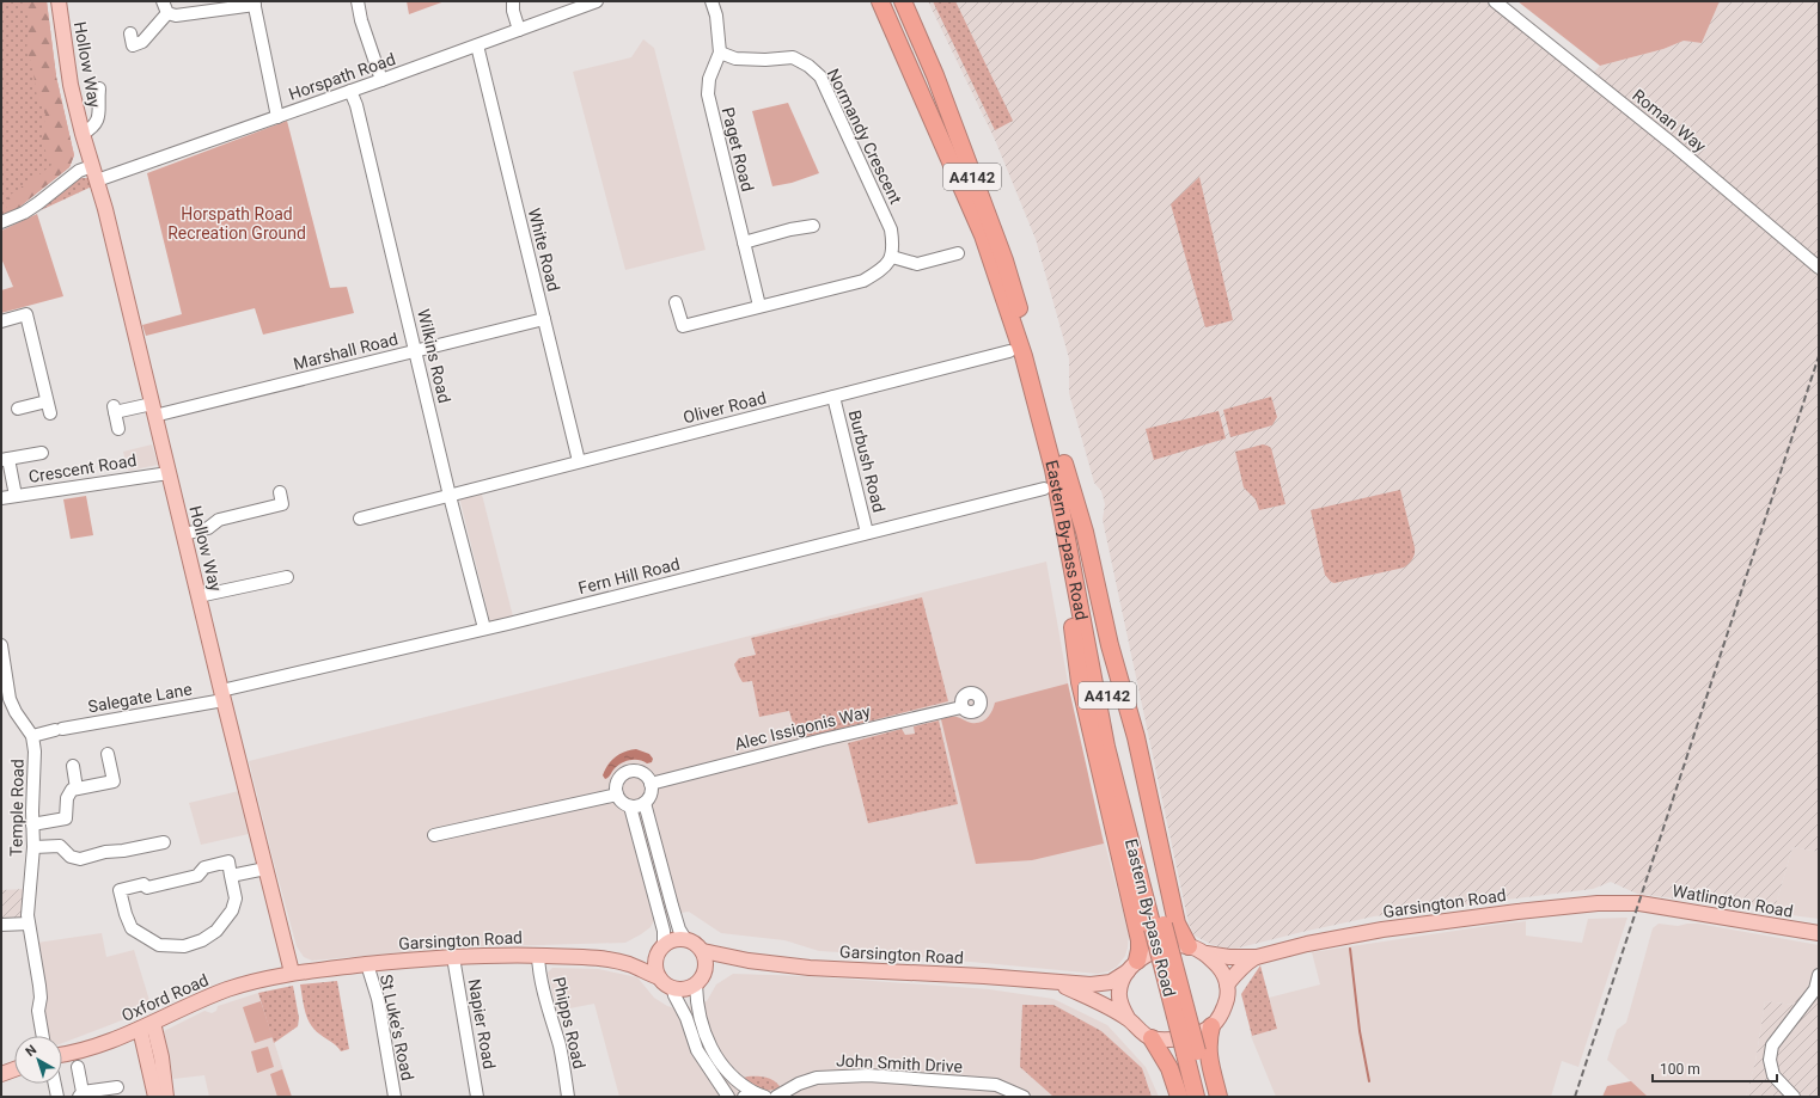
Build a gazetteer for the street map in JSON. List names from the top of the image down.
{
  "streets": {
    "highway": ["A4142", "Eastern By-pass Road"],
    "main road": [
      "Hollow Way",
      "Watlington Road",
      "Garsington Road",
      "Oxford Road"
    ],
    "street": [
      "Horspath Road",
      "Roman Way",
      "Normandy Crescent",
      "Paget Road",
      "White Road",
      "Marshall Road",
      "Wilkins Road",
      "Oliver Road",
      "Burbush Road",
      "Crescent Road",
      "Fern Hill Road",
      "Salegate Lane",
      "Alec Issigonis Way",
      "Temple Road",
      "Phipps Road",
      "Napier Road",
      "St Luke's Road",
      "John Smith Drive"
    ]
  },
  "crossings": [
    ["Hollow Way", "Horspath Road"],
    ["Hollow Way", "Marshall Road"],
    ["Hollow Way", "Crescent Road"],
    ["Hollow Way", "Fern Hill Road"],
    ["Hollow Way", "Salegate Lane"],
    ["Hollow Way", "Garsington Road"],
    ["Hollow Way", "Oxford Road"],
    ["Horspath Road", "White Road"],
    ["Horspath Road", "Wilkins Road"],
    ["Normandy Crescent", "Paget Road"],
    ["White Road", "Marshall Road"],
    ["White Road", "Oliver Road"],
    ["Marshall Road", "Wilkins Road"],
    ["Wilkins Road", "Oliver Road"],
    ["Wilkins Road", "Fern Hill Road"],
    ["Oliver Road", "Burbush Road"],
    ["Burbush Road", "Fern Hill Road"],
    ["Fern Hill Road", "Salegate Lane"],
    ["Salegate Lane", "Temple Road"],
    ["Watlington Road", "Garsington Road"],
    ["Garsington Road", "Oxford Road"],
    ["Garsington Road", "Phipps Road"],
    ["Garsington Road", "Napier Road"],
    ["Garsington Road", "St Luke's Road"]
  ],
  "parks": ["Horspath Road Recreation Ground"],
  "scale_bar": "100 m",
  "north": "top left"
}
